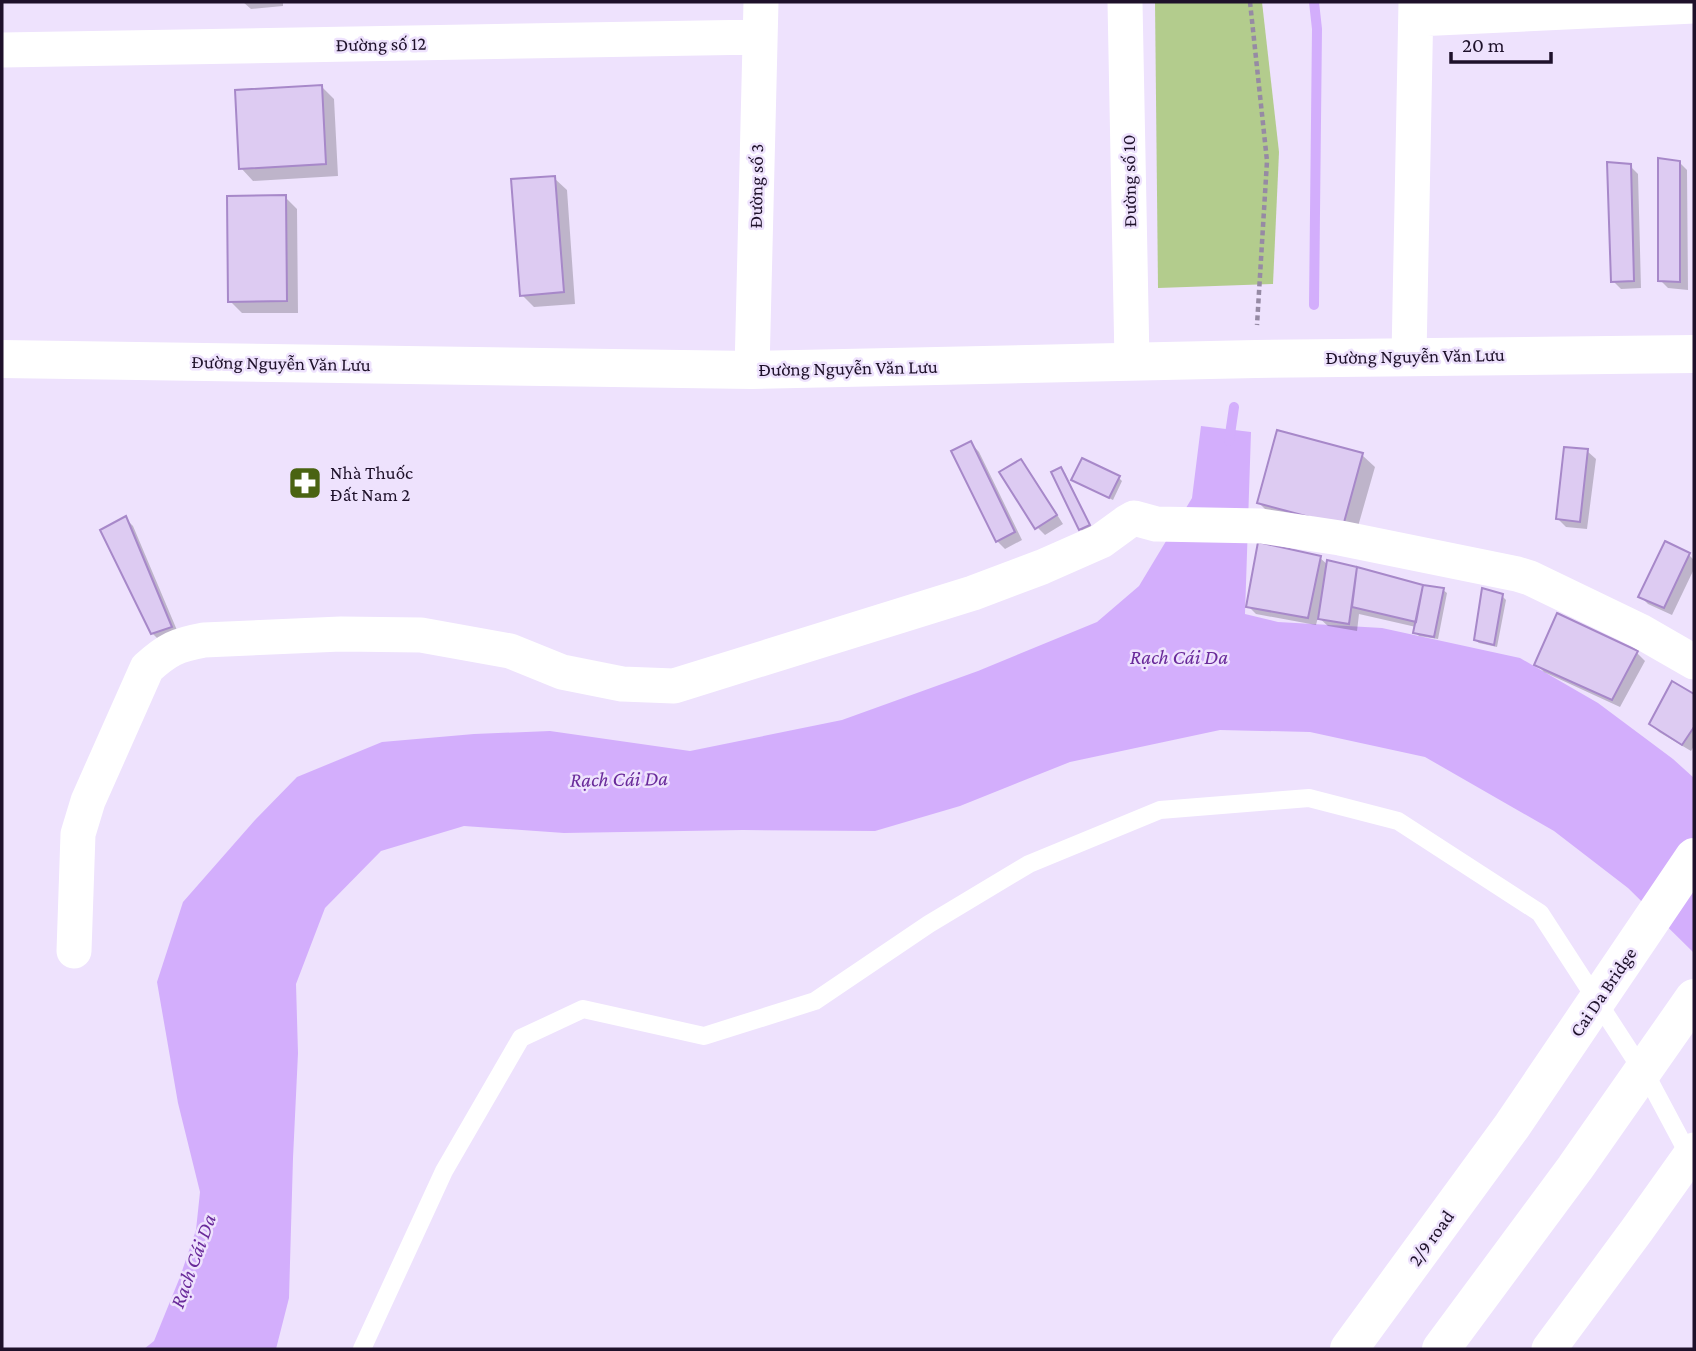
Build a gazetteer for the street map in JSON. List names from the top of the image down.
{
  "streets": {
    "main road": ["Đường Nguyễn Văn Lưu", "Cai Da Bridge", "2/9 road"],
    "street": ["Đường số 12", "Đường số 10", "Đường số 3"]
  },
  "crossings": [
    ["Đường số 12", "Đường số 3"],
    ["Đường số 10", "Đường Nguyễn Văn Lưu"],
    ["Đường số 3", "Đường Nguyễn Văn Lưu"],
    ["Cai Da Bridge", "2/9 road"]
  ],
  "water": ["Rạch Cái Da"],
  "places": {
    "pharmacy": ["Nhà Thuốc Đất Nam 2"]
  },
  "scale_bar": "20 m"
}
